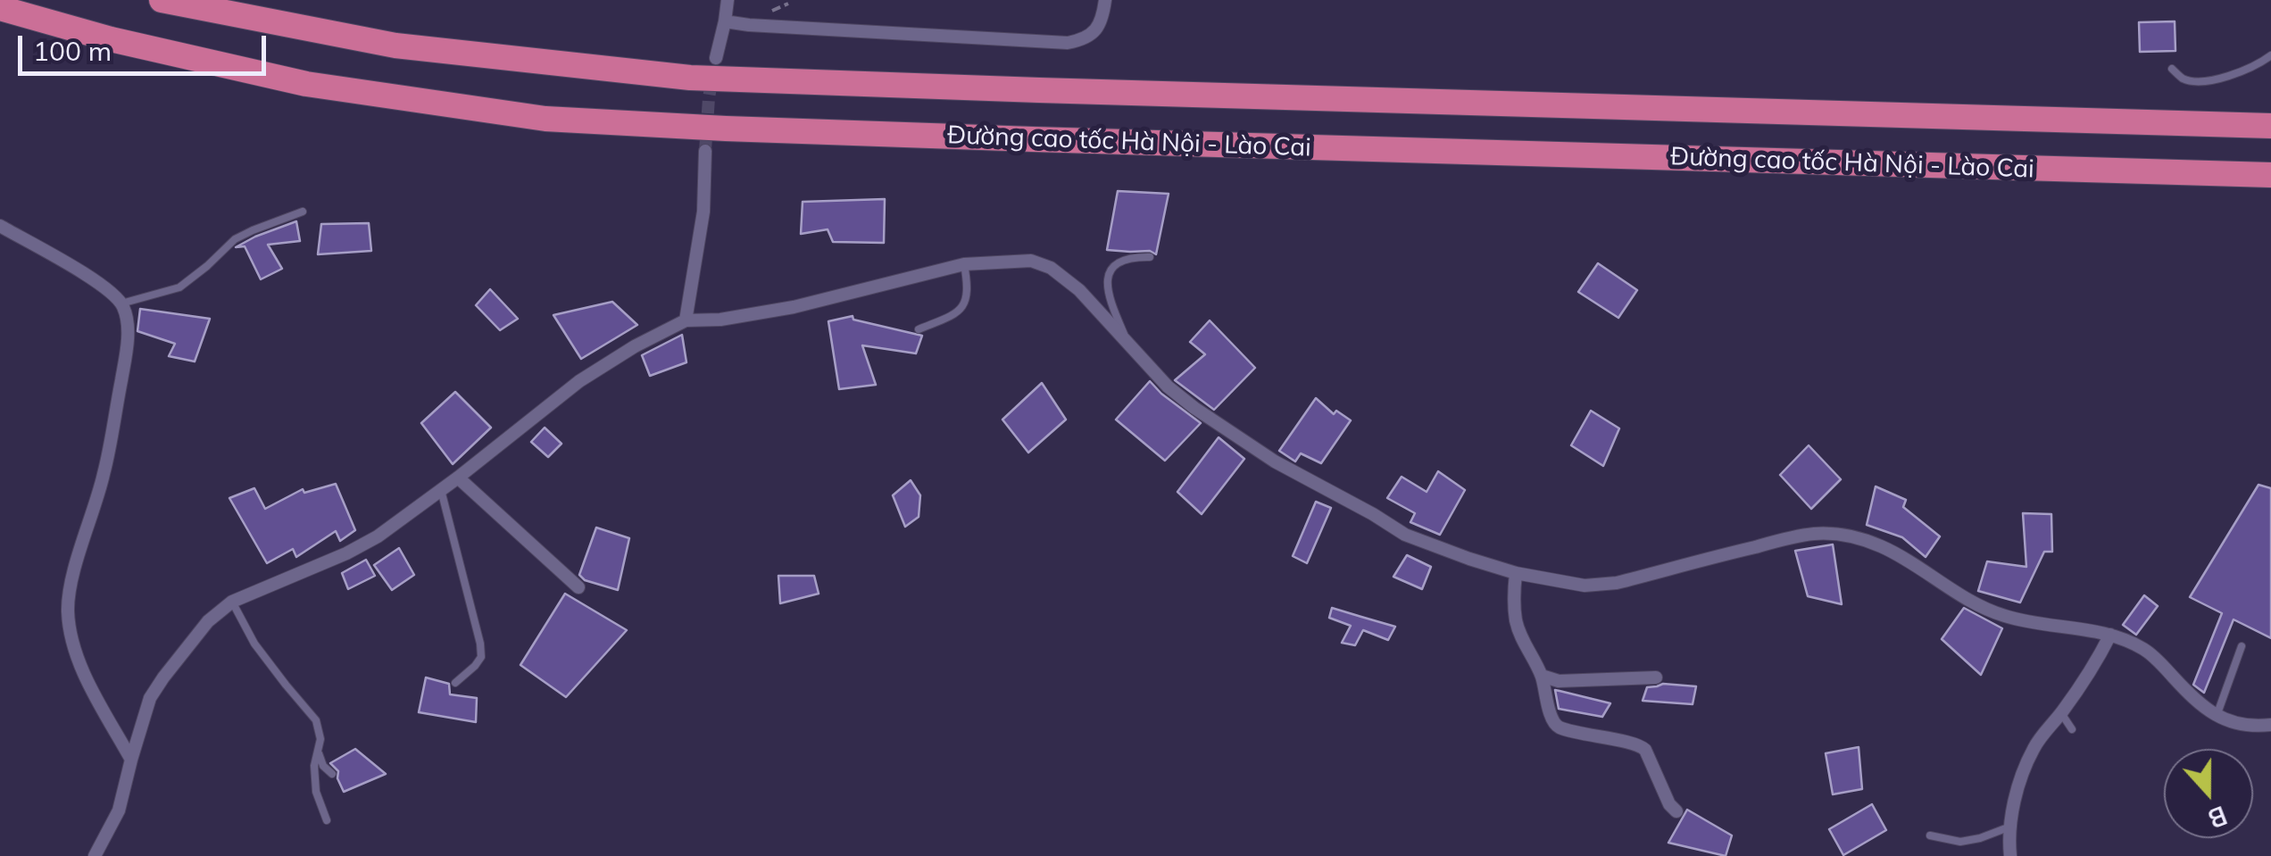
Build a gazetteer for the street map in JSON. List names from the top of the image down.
{
  "streets": {
    "highway": ["Đường cao tốc Hà Nội - Lào Cai"]
  },
  "scale_bar": "100 m",
  "north": "bottom"
}
